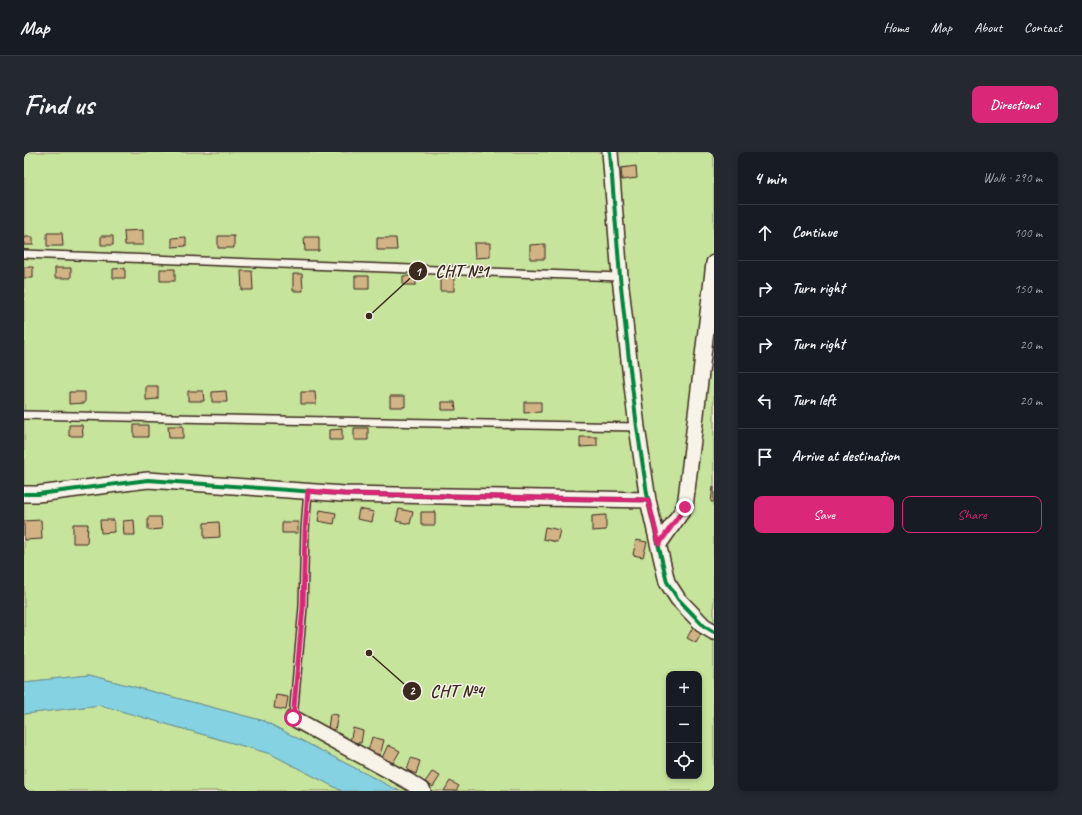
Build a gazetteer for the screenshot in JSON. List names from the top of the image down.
{
  "places": ["СНТ №1", "СНТ №4"],
  "page": {
    "header": "Map",
    "nav": [
      "Home",
      "Map",
      "About",
      "Contact"
    ],
    "buttons": [
      "Directions",
      ["Save", "Share"]
    ],
    "title": "Find us",
    "heading": ["4 min", "Walk · 290 m"],
    "list": [
      ["Continue", "100 m"],
      ["Turn right", "150 m"],
      ["Turn right", "20 m"],
      ["Turn left", "20 m"],
      "Arrive at destination"
    ],
    "map_buttons": ["+", "−"]
  }
}
